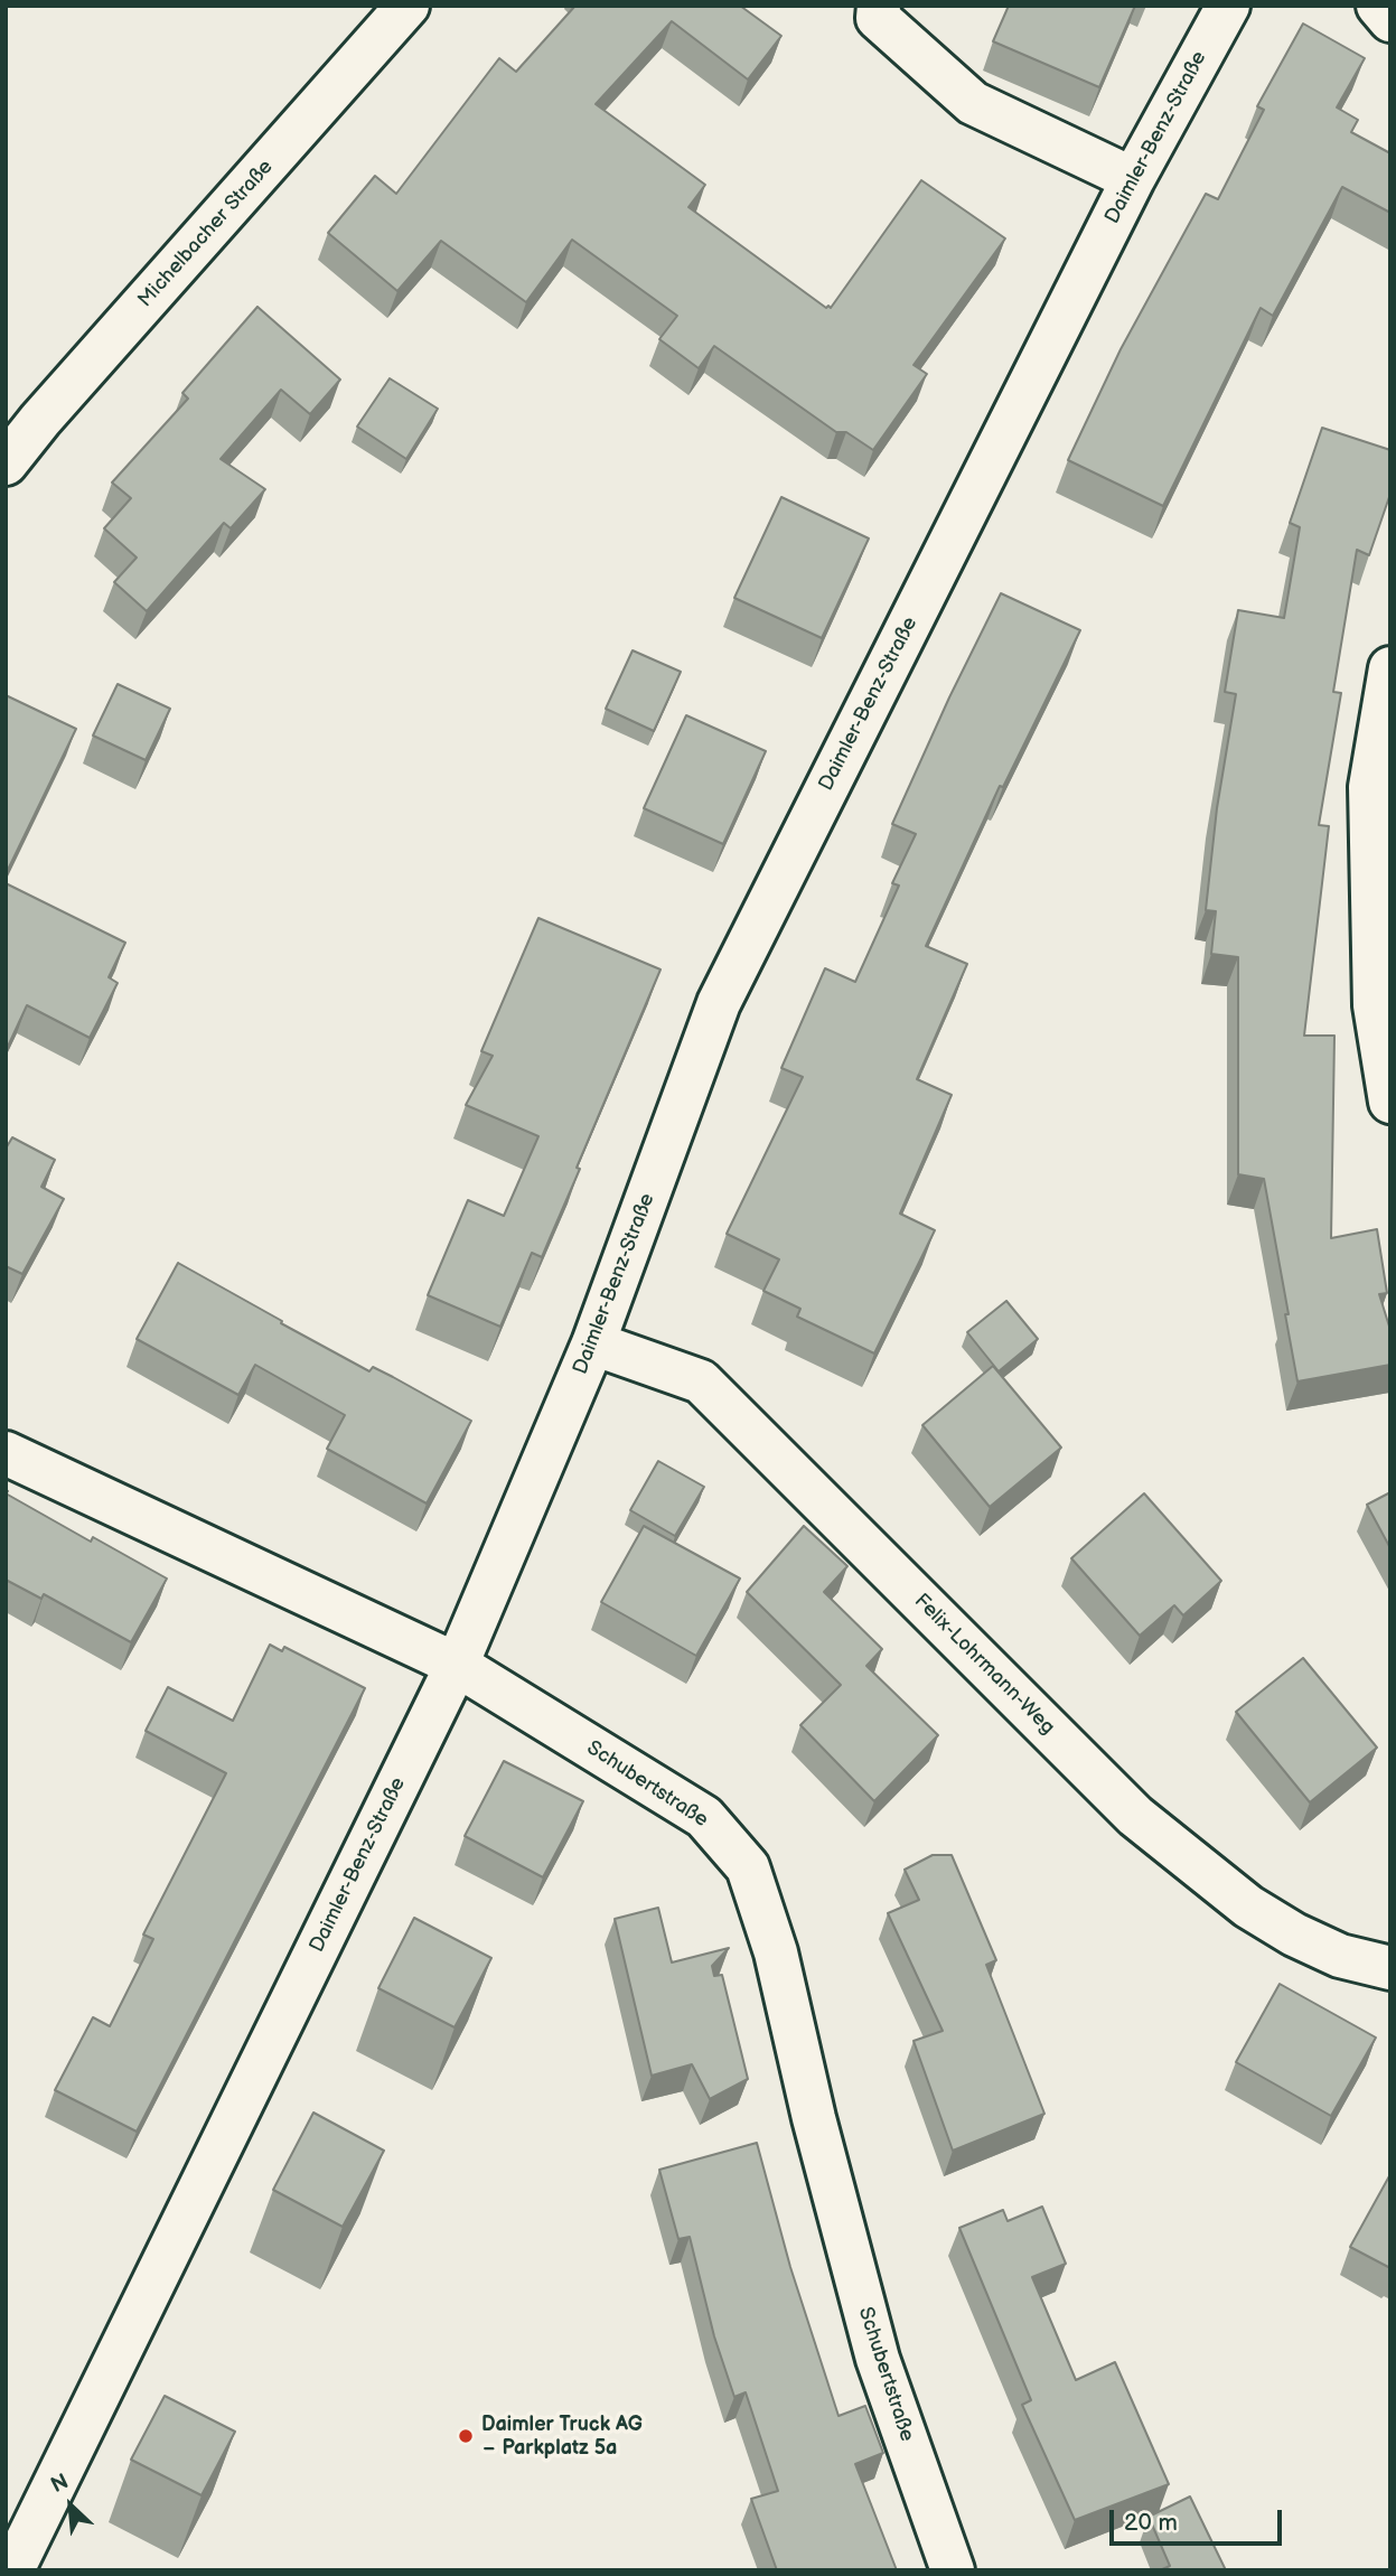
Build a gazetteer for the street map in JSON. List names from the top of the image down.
{
  "streets": {
    "street": [
      "Daimler-Benz-Straße",
      "Michelbacher Straße",
      "Felix-Lohrmann-Weg",
      "Schubertstraße"
    ]
  },
  "crossings": [
    ["Daimler-Benz-Straße", "Felix-Lohrmann-Weg"],
    ["Daimler-Benz-Straße", "Schubertstraße"]
  ],
  "places": ["Daimler Truck AG − Parkplatz 5a"],
  "scale_bar": "20 m",
  "north": "top left"
}
